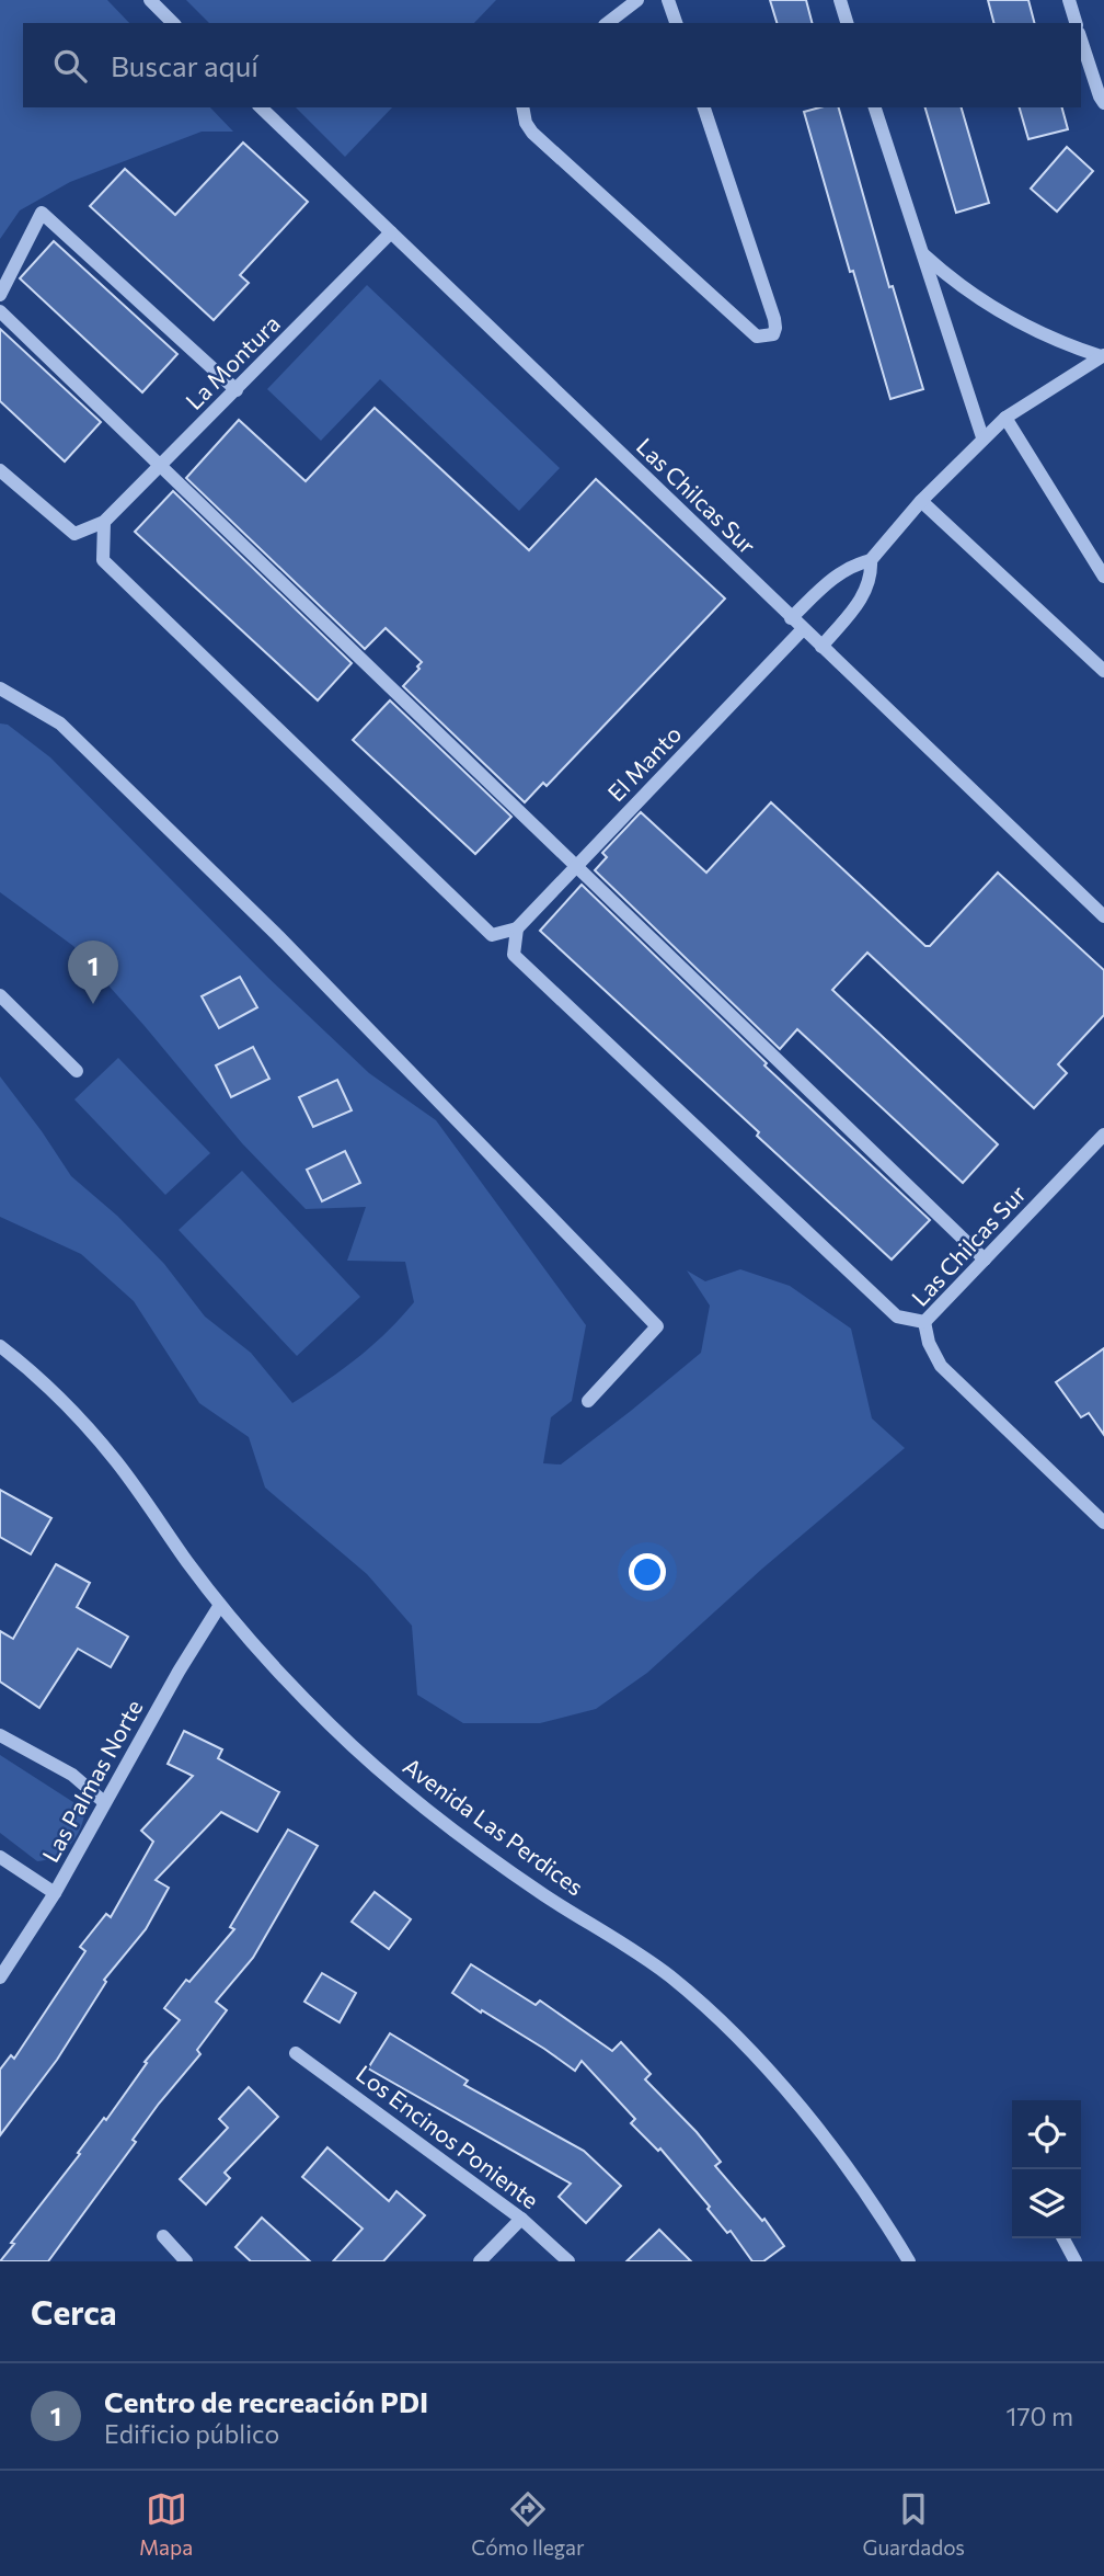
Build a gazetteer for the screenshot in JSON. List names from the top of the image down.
{
  "streets": {
    "street": [
      "La Montura",
      "Las Chilcas Sur",
      "El Manto",
      "Las Palmas Norte",
      "Avenida Las Perdices",
      "Los Encinos Poniente"
    ]
  },
  "crossings": [
    ["La Montura", "Las Chilcas Sur"],
    ["Las Chilcas Sur", "El Manto"],
    ["Las Palmas Norte", "Avenida Las Perdices"]
  ],
  "page": {
    "search": "Buscar aquí",
    "pins": "1",
    "heading": "Cerca",
    "list": [
      {
        "mark": "1",
        "name": "Centro de recreación PDI",
        "note": "Edificio público",
        "value": "170 m"
      }
    ],
    "nav": ["Mapa", "Cómo llegar", "Guardados"]
  }
}
